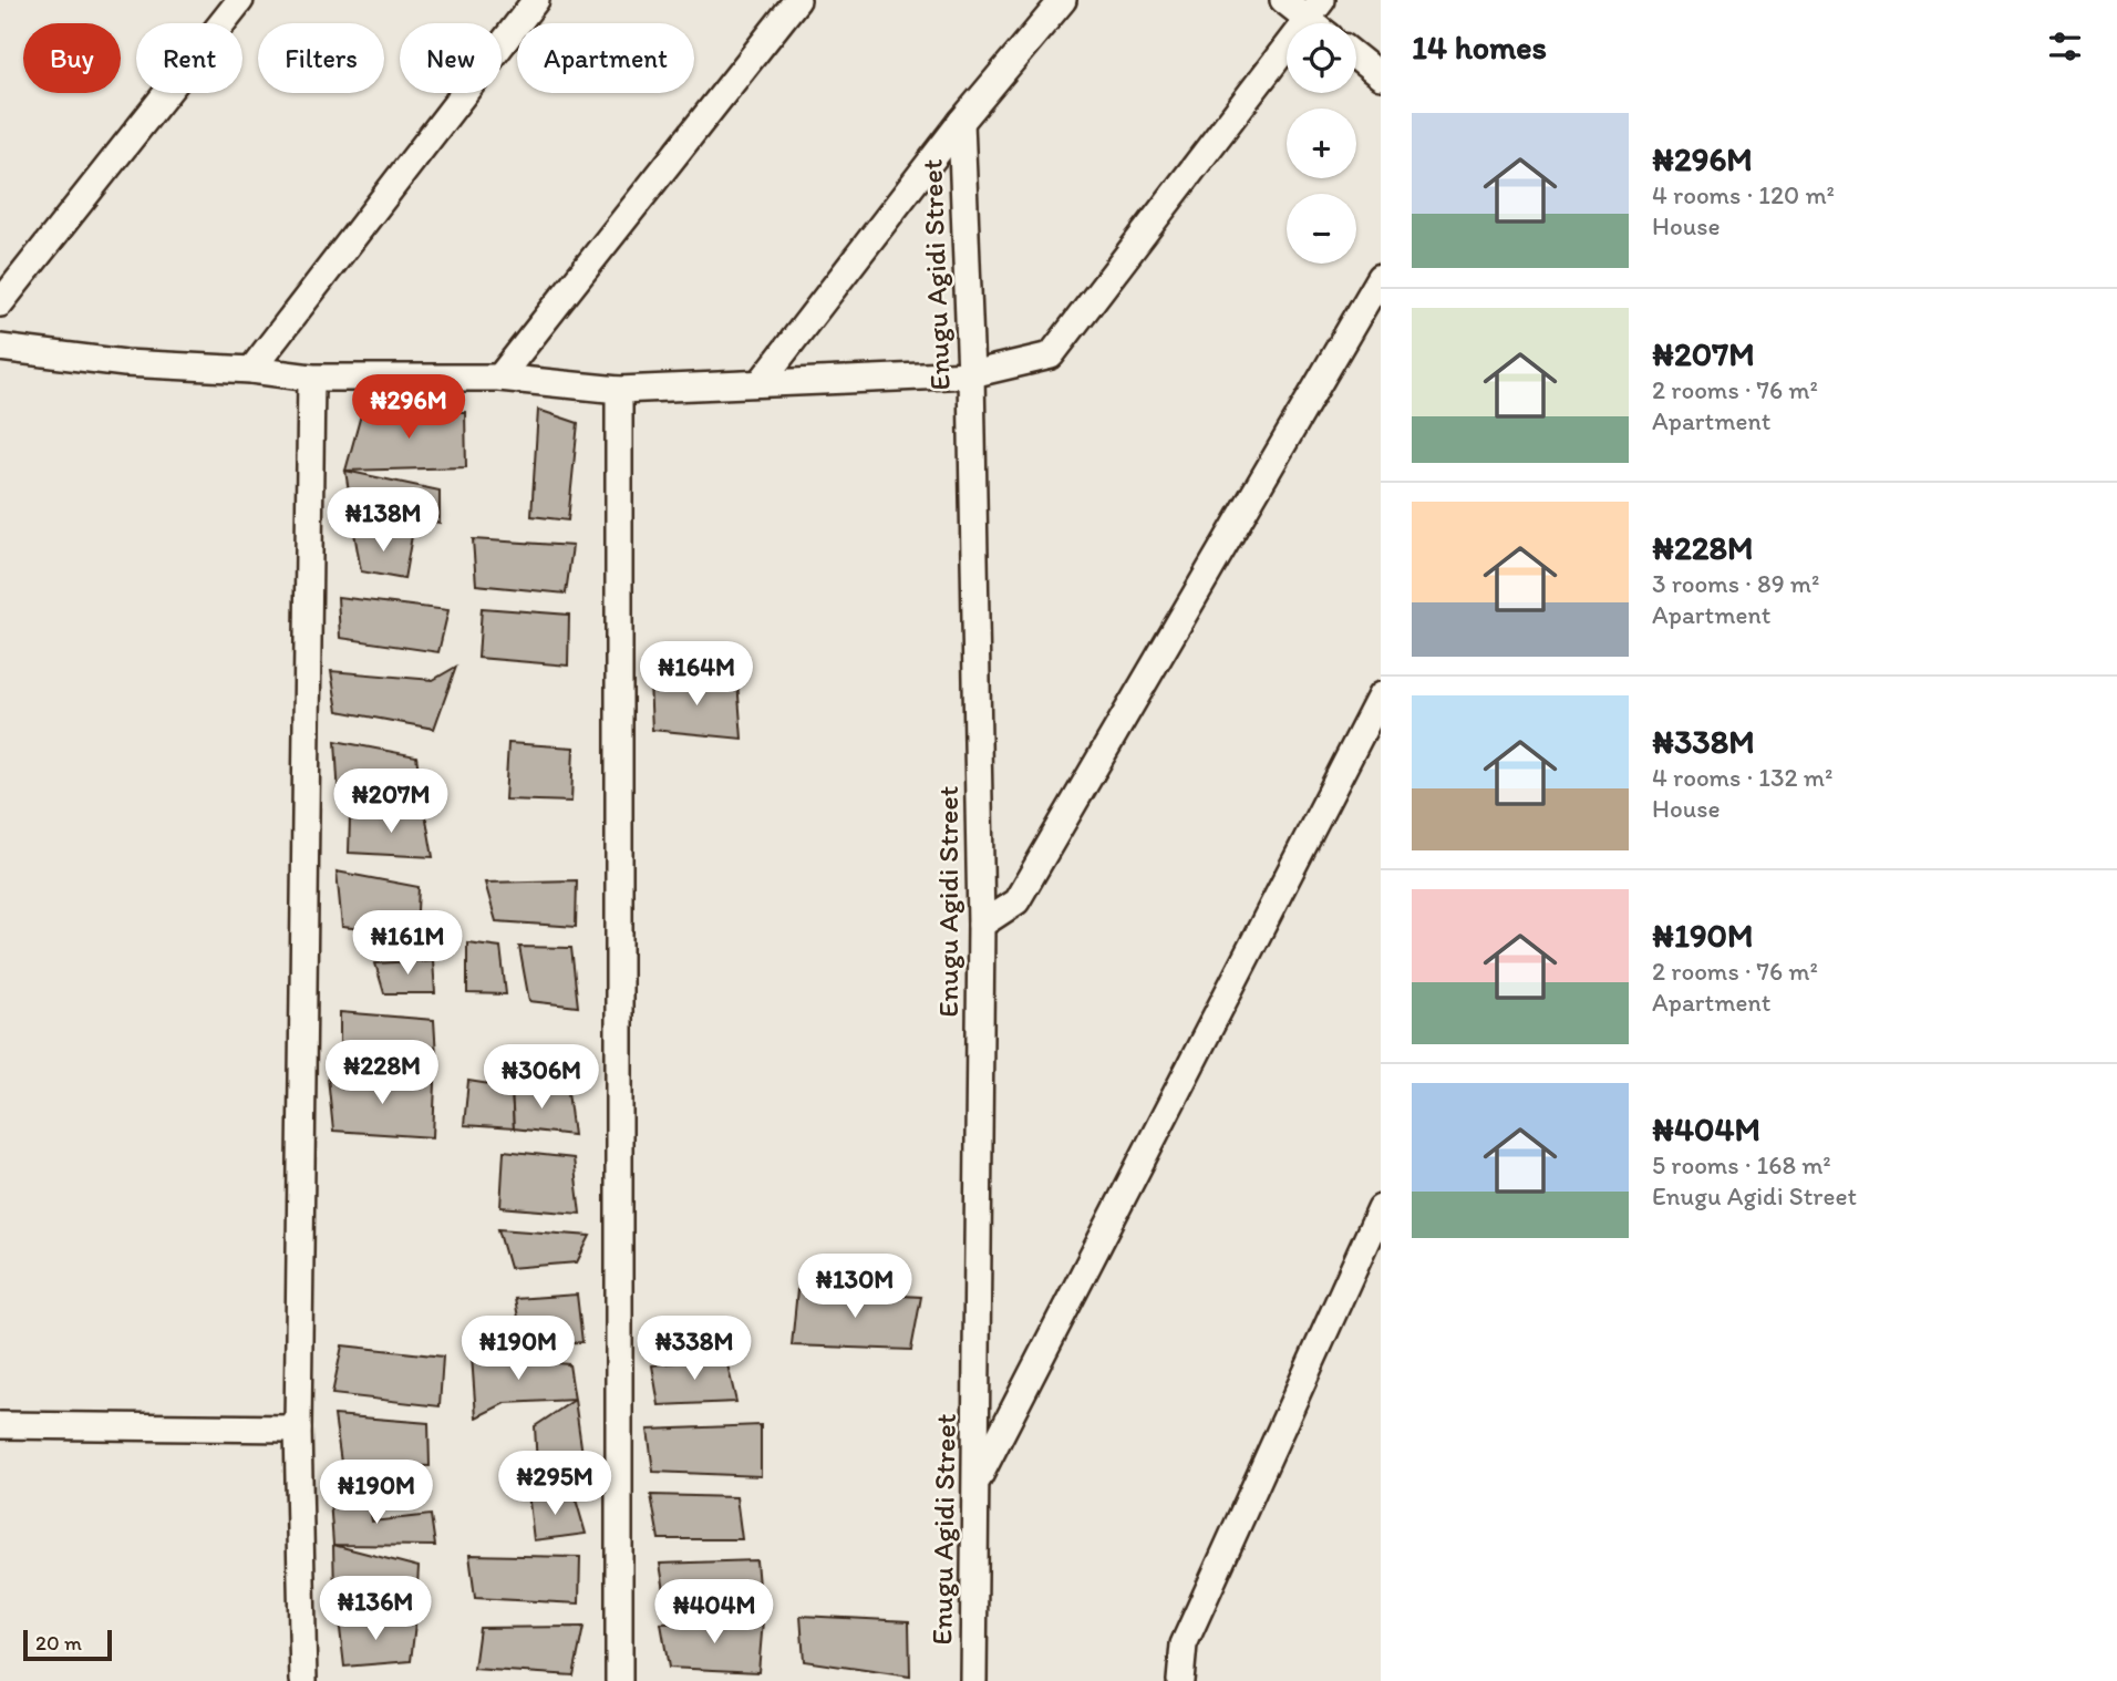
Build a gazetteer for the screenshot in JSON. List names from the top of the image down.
{
  "streets": {
    "street": ["Enugu Agidi Street"]
  },
  "scale_bar": "20 m",
  "page": {
    "heading": "14 homes",
    "map_buttons": ["+", "−"],
    "chip": [
      "Buy",
      "Rent",
      "Filters",
      "New",
      "Apartment"
    ],
    "list": [
      {
        "name": "₦296M",
        "note": "4 rooms · 120 m² · House"
      },
      {
        "name": "₦207M",
        "note": "2 rooms · 76 m² · Apartment"
      },
      {
        "name": "₦228M",
        "note": "3 rooms · 89 m² · Apartment"
      },
      {
        "name": "₦338M",
        "note": "4 rooms · 132 m² · House"
      },
      {
        "name": "₦190M",
        "note": "2 rooms · 76 m² · Apartment"
      },
      {
        "name": "₦404M",
        "note": "5 rooms · 168 m² · Enugu Agidi Street"
      }
    ],
    "price": [
      "₦296M",
      "₦138M",
      "₦164M",
      "₦207M",
      "₦161M",
      "₦228M",
      "₦306M",
      "₦130M",
      "₦190M",
      "₦338M",
      "₦295M",
      "₦190M",
      "₦136M",
      "₦404M"
    ],
    "scale": "20 m"
  }
}
